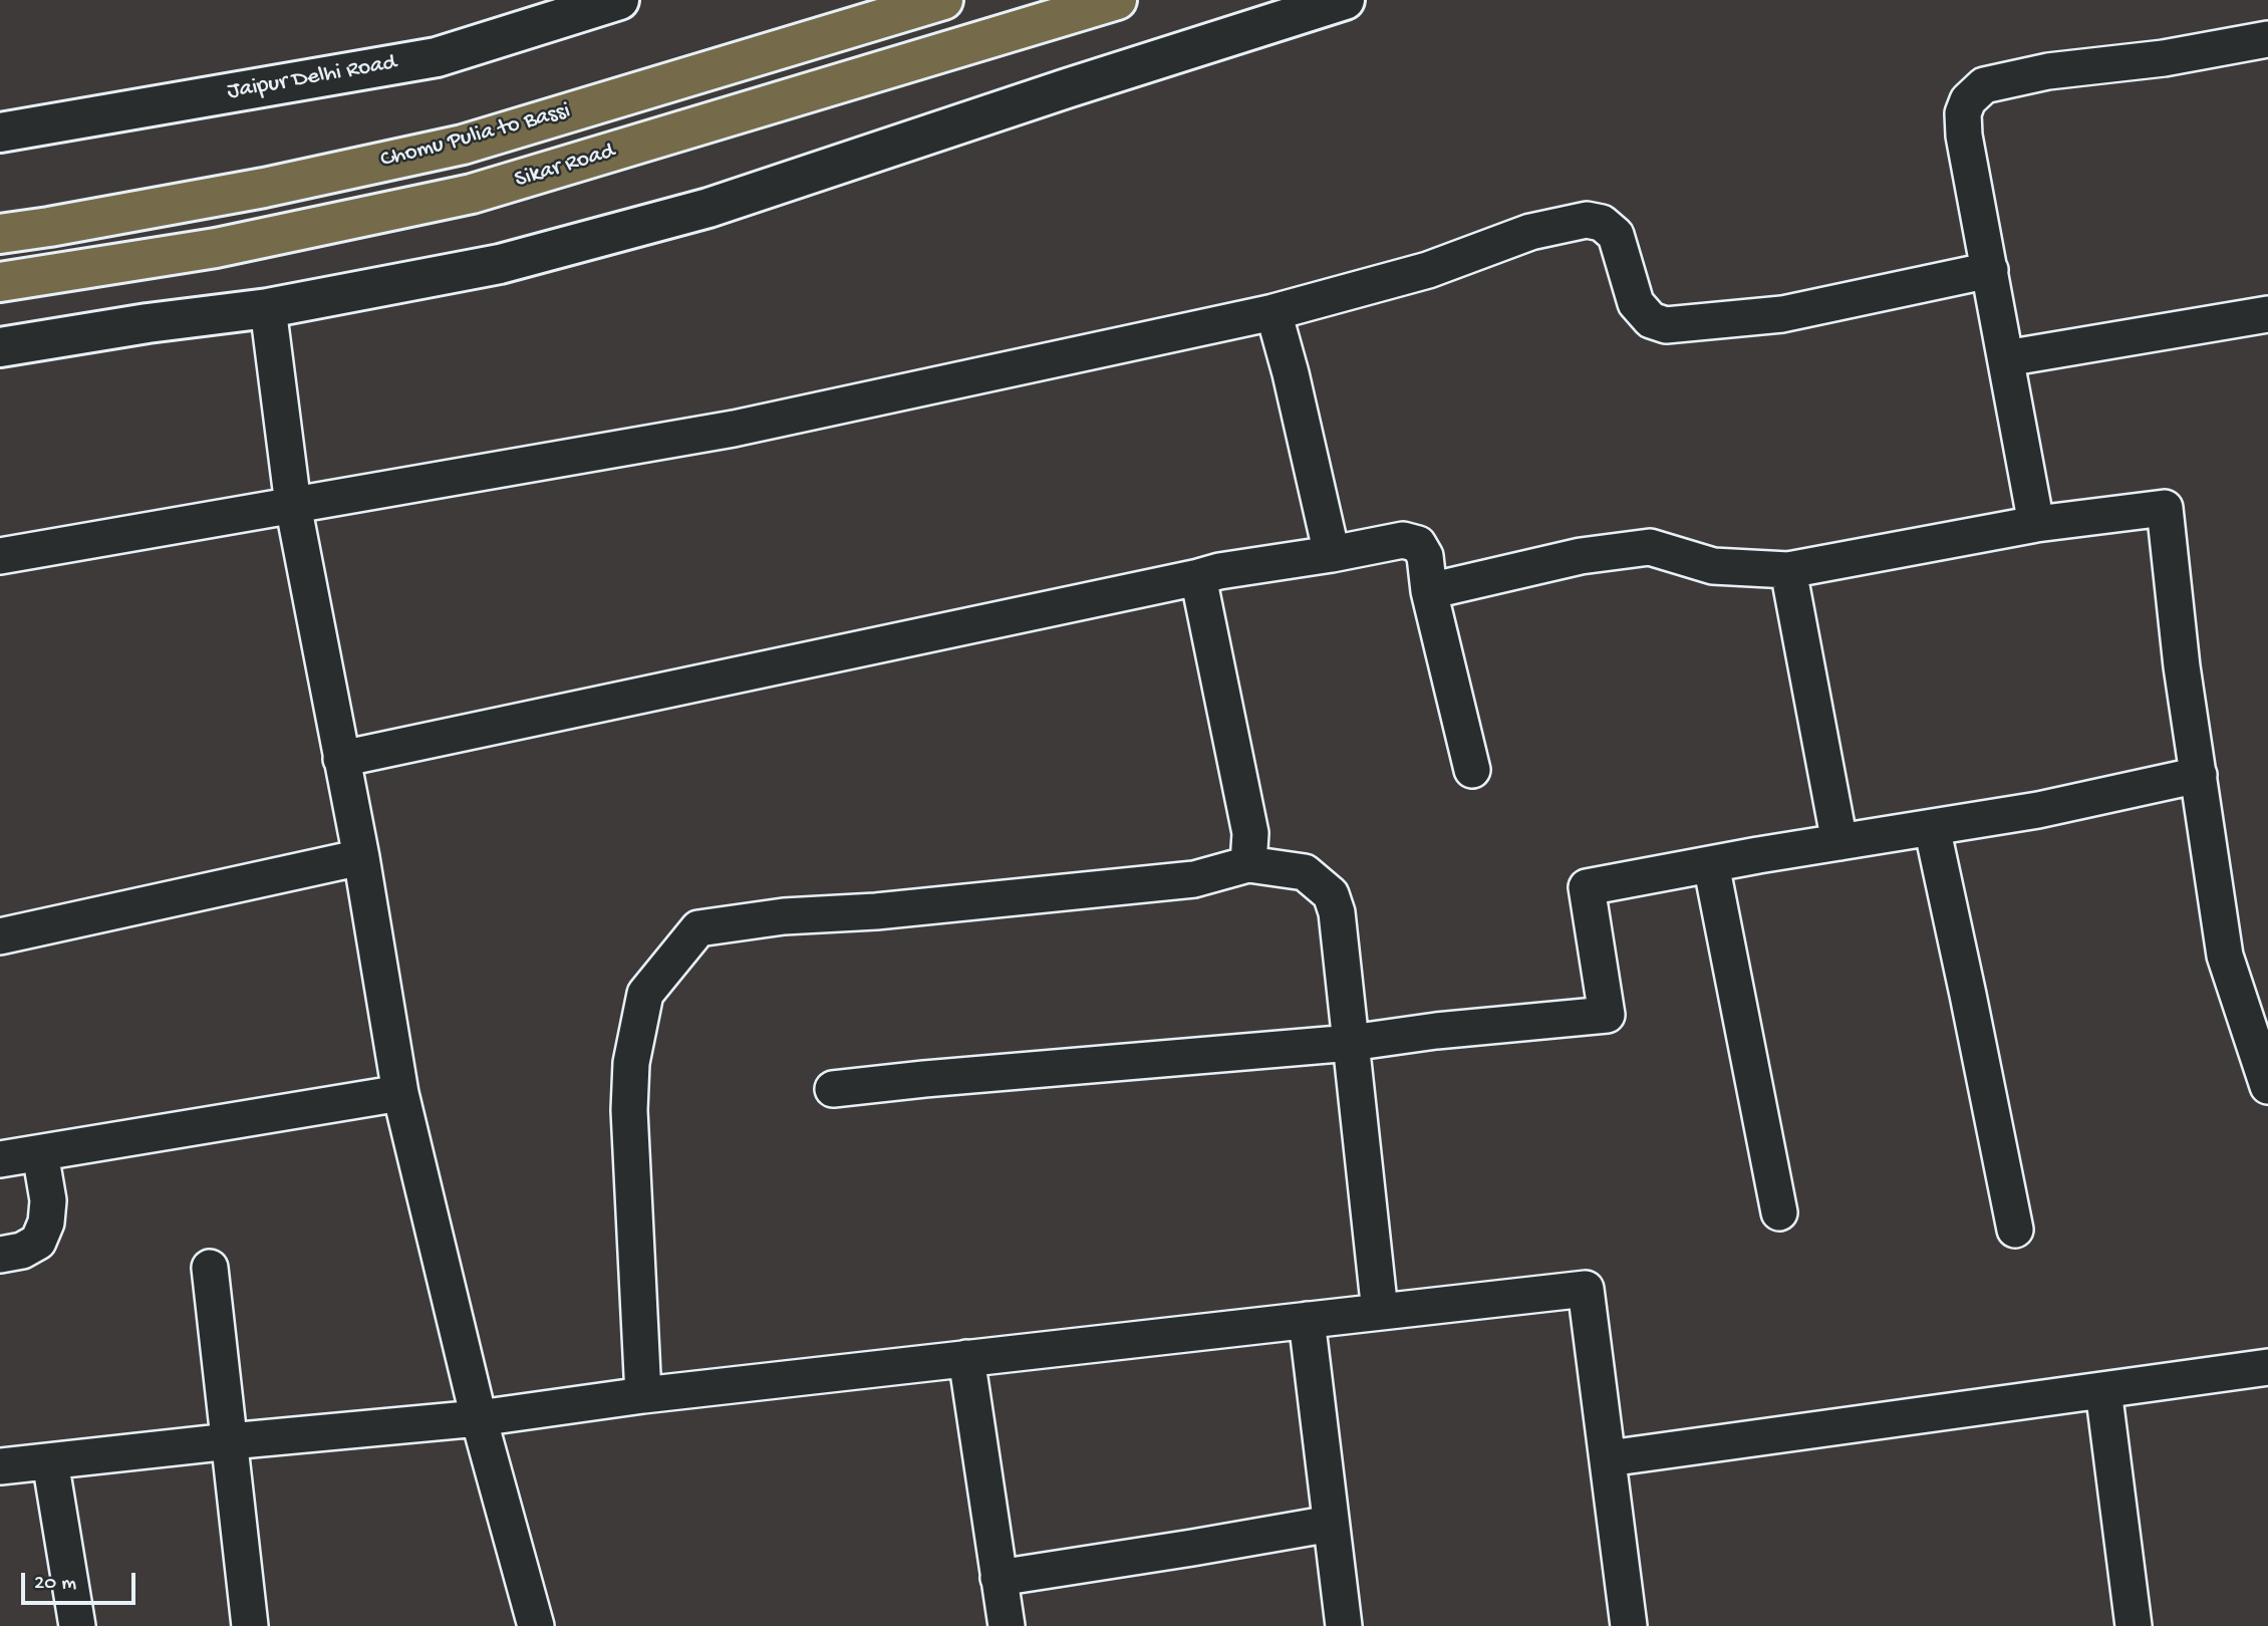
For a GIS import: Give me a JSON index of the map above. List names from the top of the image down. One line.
{"streets":{"highway":["Chomu Pulia to Bassi","Sikar Road"],"main road":["Jaipur Delhi Road"]},"scale_bar":"20 m"}
